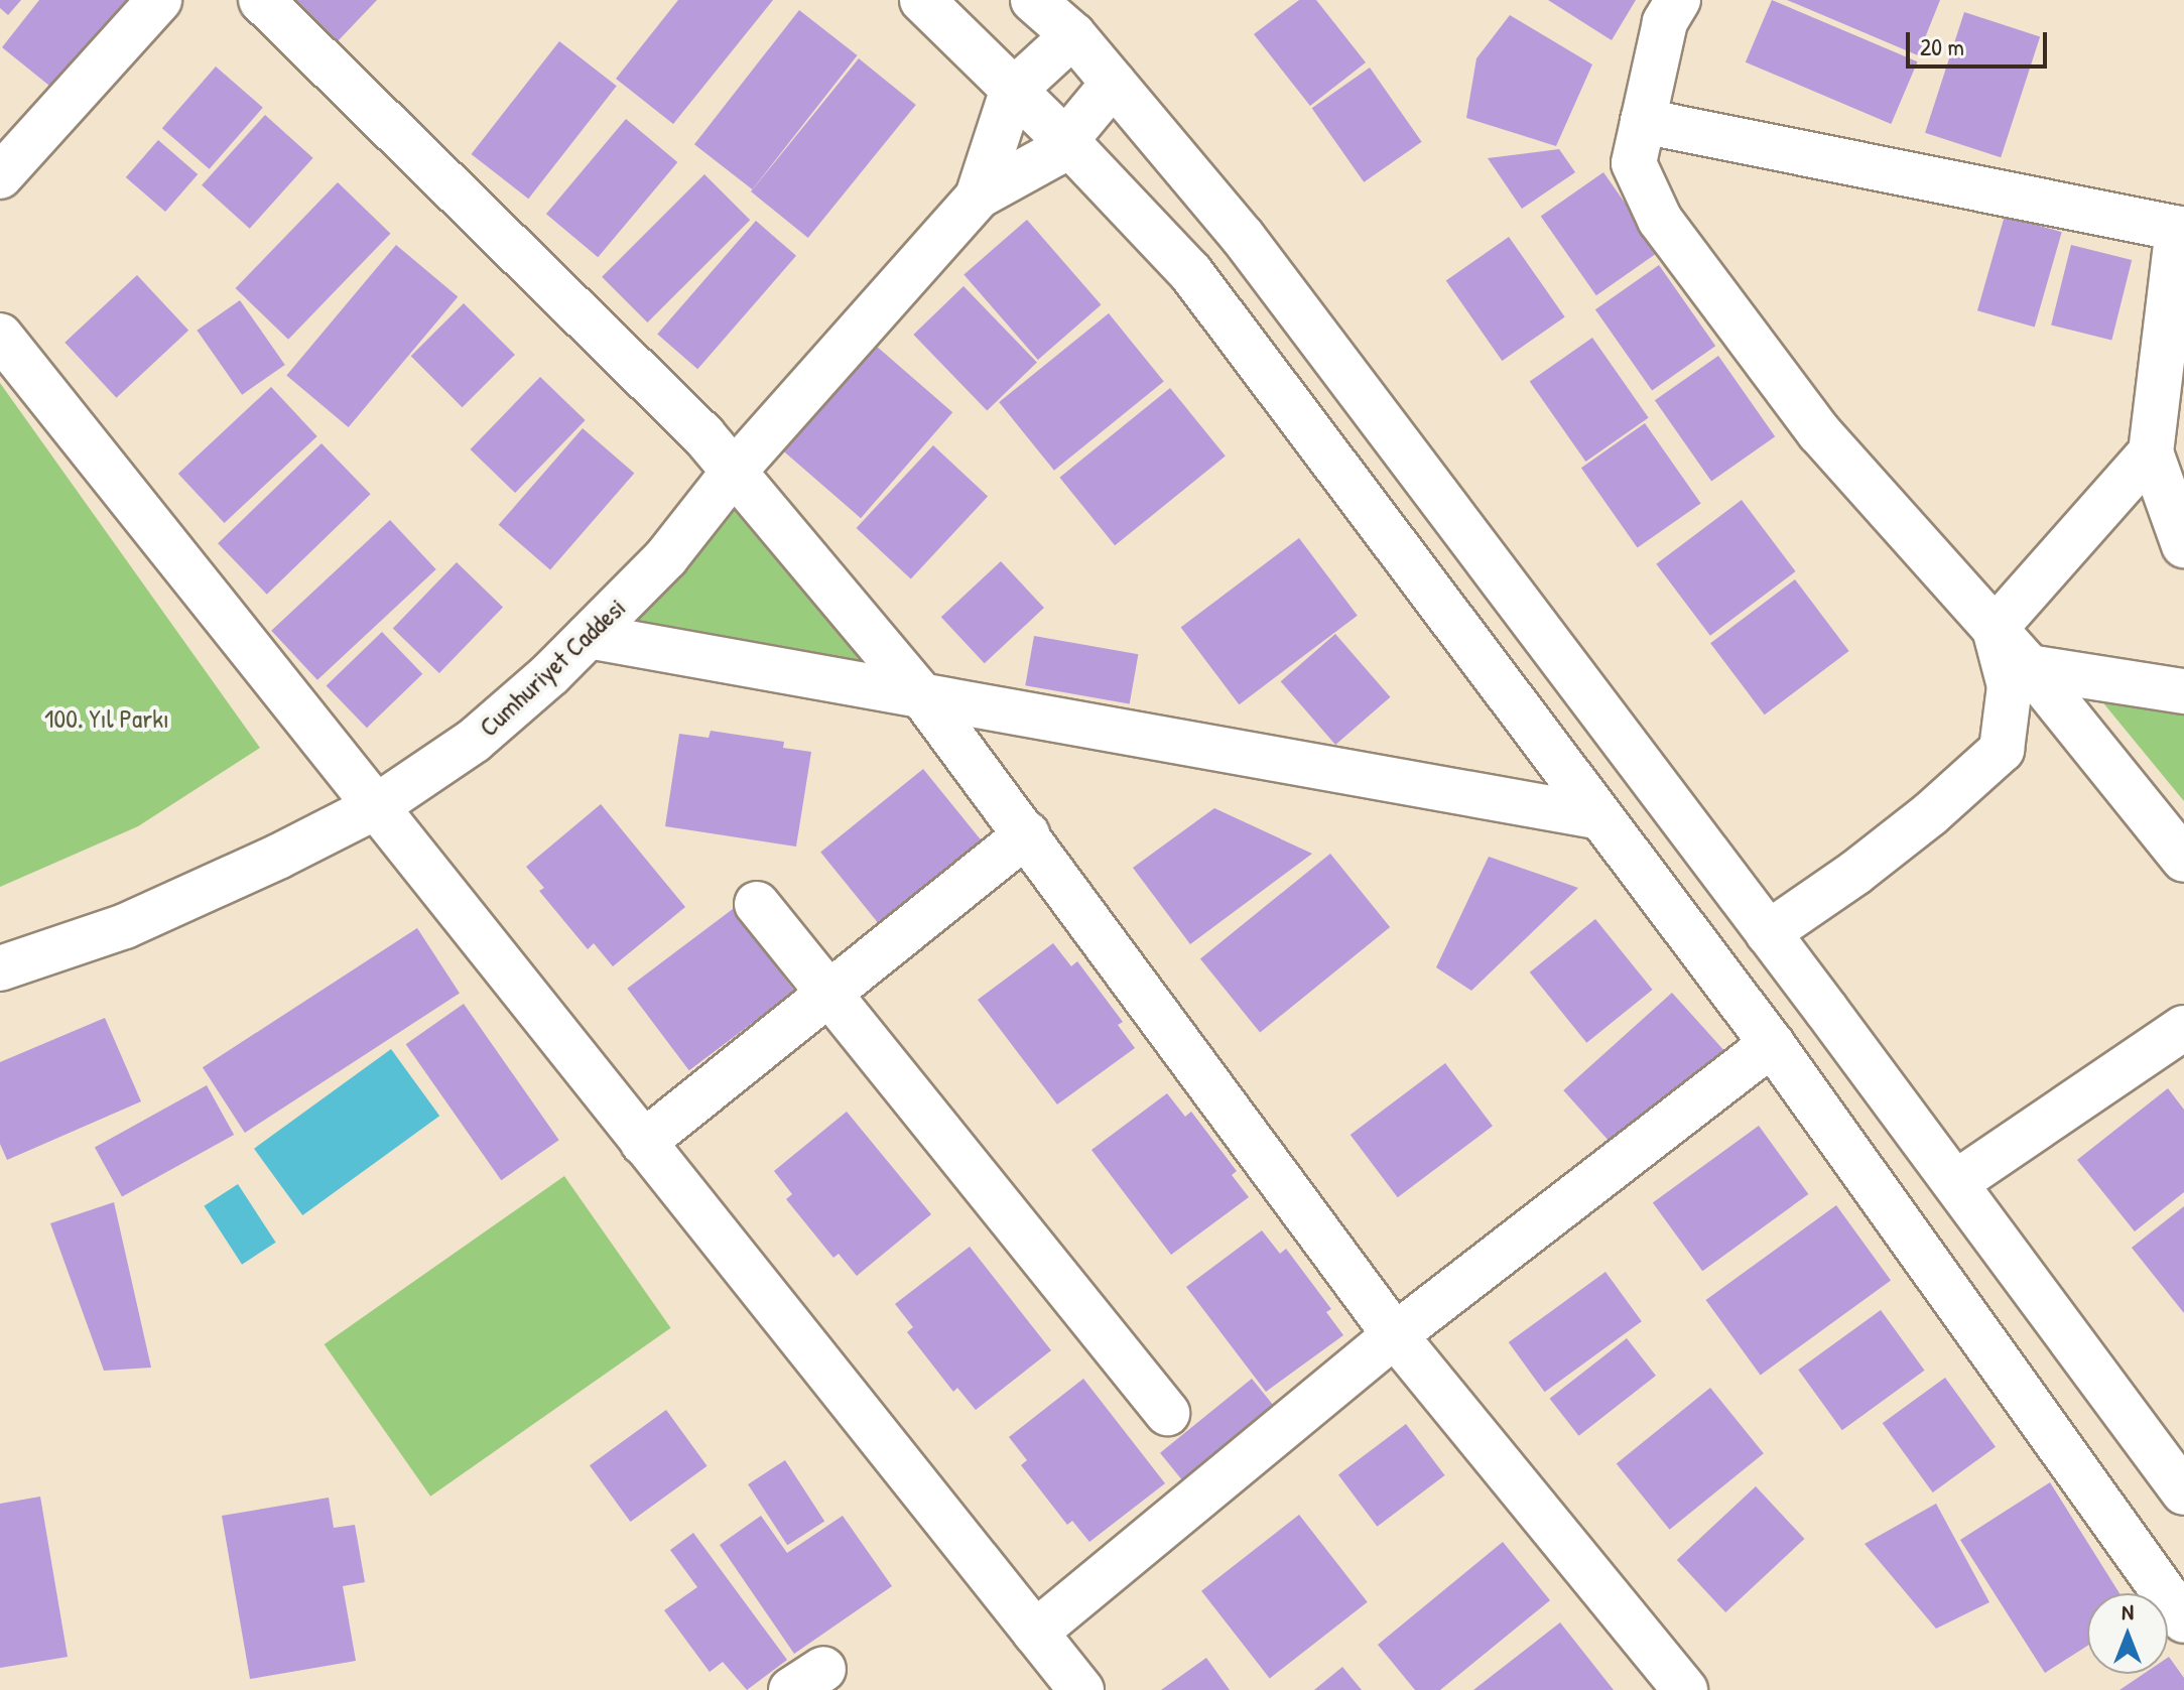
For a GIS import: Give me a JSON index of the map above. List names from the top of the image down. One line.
{"streets":{"street":["Cumhuriyet Caddesi"]},"parks":["100. Yıl Parkı"],"scale_bar":"20 m","north":"top"}
